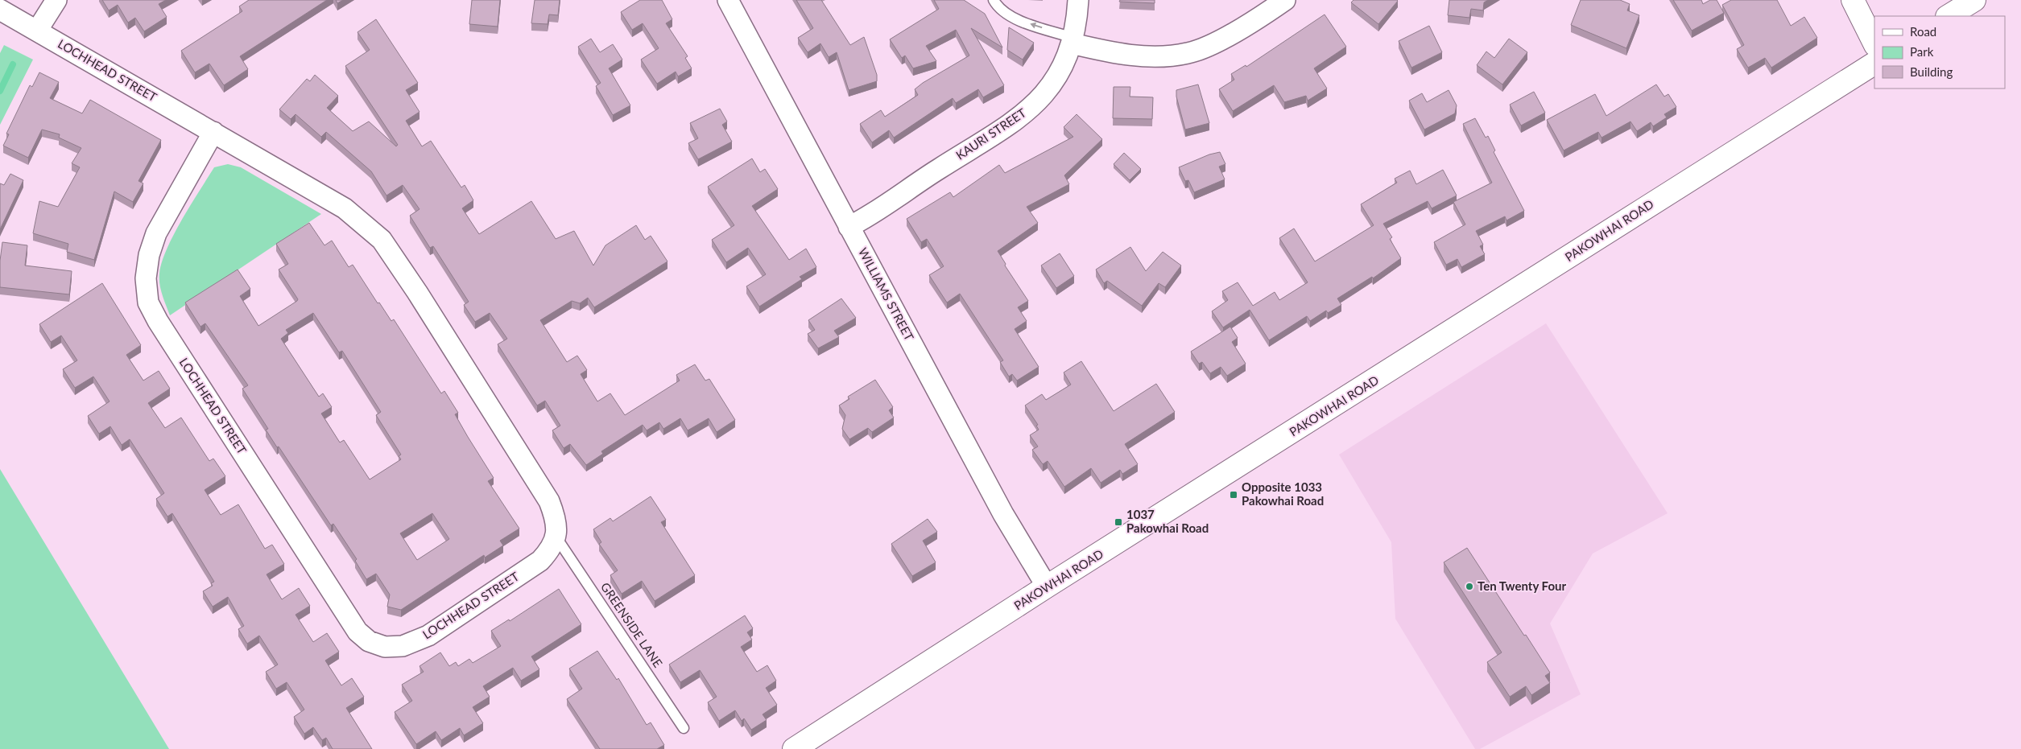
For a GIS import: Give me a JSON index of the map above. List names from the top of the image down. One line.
{"streets":{"main road":["PAKOWHAI ROAD"],"street":["LOCHHEAD STREET","KAURI STREET","WILLIAMS STREET"],"lane":["GREENSIDE LANE"]},"crossings":[["LOCHHEAD STREET","GREENSIDE LANE"],["KAURI STREET","WILLIAMS STREET"],["PAKOWHAI ROAD","WILLIAMS STREET"]],"places":{"transit":["Opposite 1033 Pakowhai Road","1037 Pakowhai Road"],"other":["Ten Twenty Four"]},"legend":["Road","Park","Building"]}
